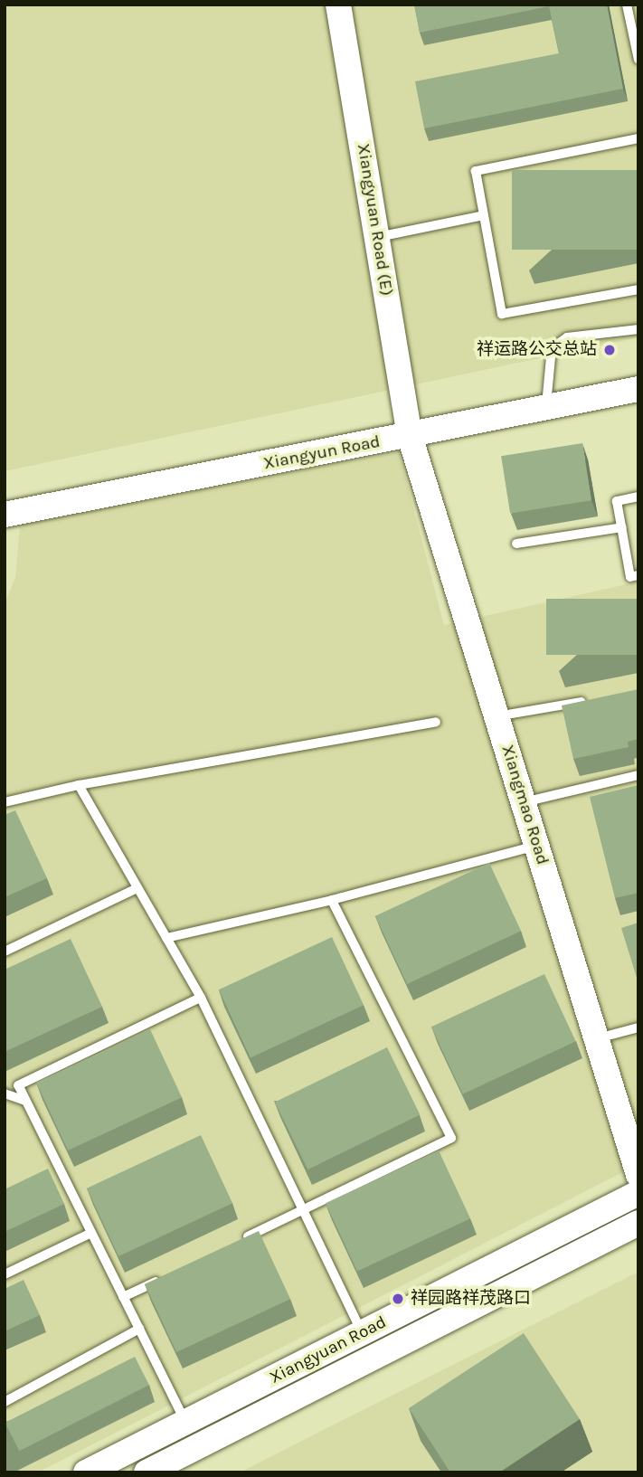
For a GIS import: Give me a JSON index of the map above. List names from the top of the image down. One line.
{"streets":{"street":["Xiangyuan Road (E)","Xiangyun Road","Xiangmao Road","Xiangyuan Road"]},"crossings":[["Xiangyuan Road (E)","Xiangyun Road"],["Xiangyuan Road (E)","Xiangmao Road"],["Xiangyun Road","Xiangmao Road"]],"places":["祥运路公交总站","祥园路祥茂路口"]}
